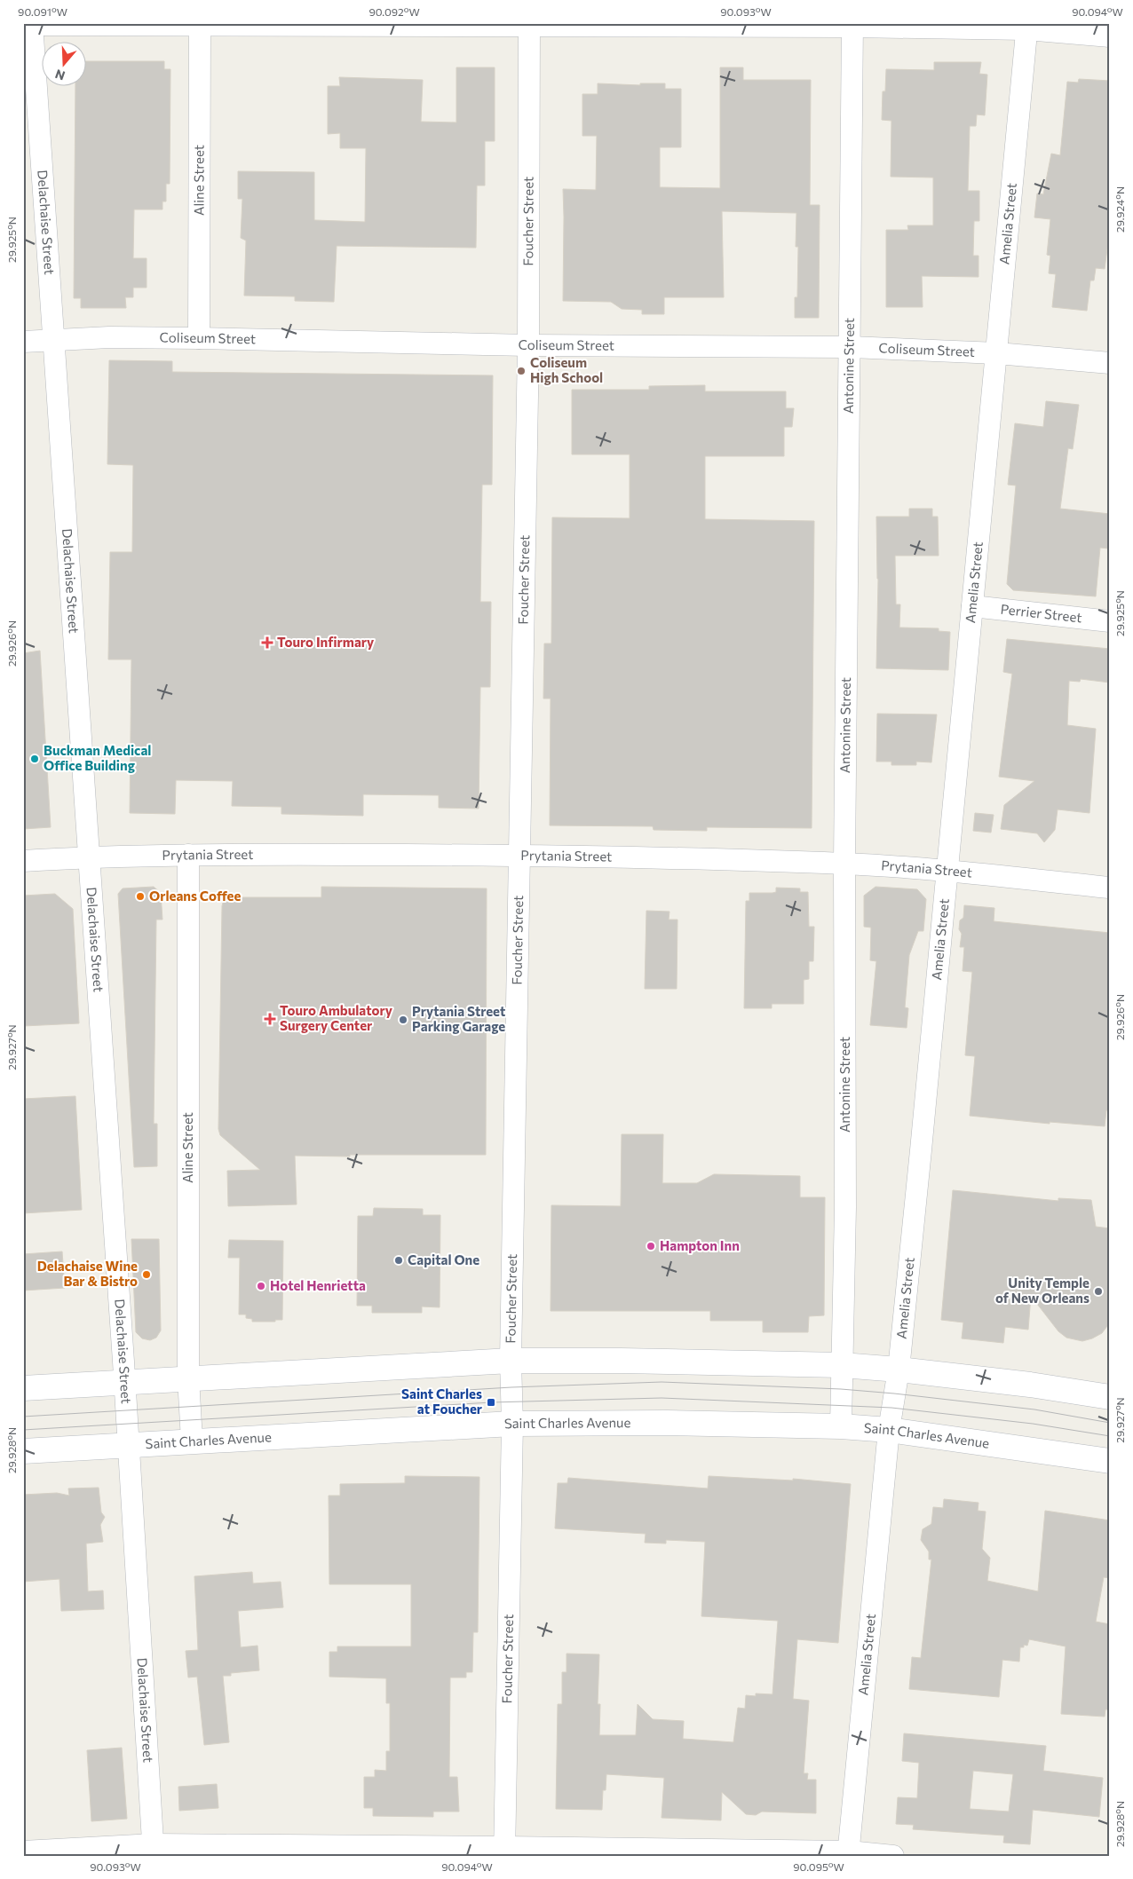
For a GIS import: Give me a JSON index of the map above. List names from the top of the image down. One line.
{"streets":{"main road":["Saint Charles Avenue"],"street":["Aline Street","Foucher Street","Delachaise Street","Amelia Street","Coliseum Street","Antonine Street","Perrier Street","Prytania Street"]},"crossings":[["Aline Street","Coliseum Street"],["Aline Street","Prytania Street"],["Aline Street","Saint Charles Avenue"],["Foucher Street","Coliseum Street"],["Foucher Street","Prytania Street"],["Foucher Street","Saint Charles Avenue"],["Delachaise Street","Coliseum Street"],["Delachaise Street","Prytania Street"],["Delachaise Street","Saint Charles Avenue"],["Amelia Street","Coliseum Street"],["Amelia Street","Perrier Street"],["Amelia Street","Prytania Street"],["Amelia Street","Saint Charles Avenue"],["Coliseum Street","Antonine Street"],["Antonine Street","Prytania Street"],["Antonine Street","Saint Charles Avenue"]],"places":{"other":["Coliseum High School","Buckman Medical Office Building","Orleans Coffee","Prytania Street Parking Garage","Hampton Inn","Capital One","Delachaise Wine Bar & Bistro","Hotel Henrietta","Unity Temple of New Orleans"],"health":["Touro Infirmary","Touro Ambulatory Surgery Center"],"transit":["Saint Charles at Foucher"]},"north":"bottom","coordinates":["90.091°W","90.092°W","90.093°W","90.094°W","29.924°N","29.925°N","29.926°N","29.927°N","29.928°N","90.095°W"]}
